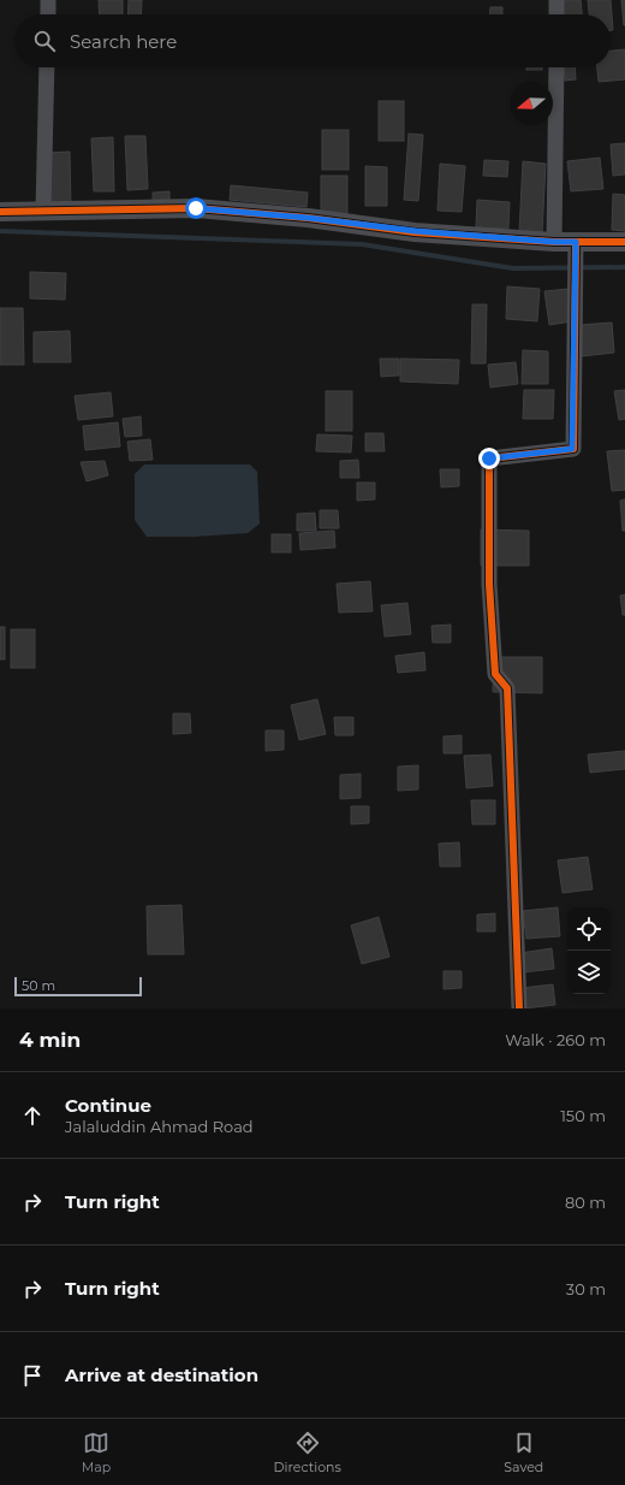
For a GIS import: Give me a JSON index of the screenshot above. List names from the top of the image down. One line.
{"scale_bar":"50 m","north":"left","page":{"search":"Search here","scale":"50 m","heading":["4 min","Walk · 260 m"],"list":[["Continue","Jalaluddin Ahmad Road","150 m"],["Turn right","80 m"],["Turn right","30 m"],"Arrive at destination"],"nav":["Map","Directions","Saved"]}}
